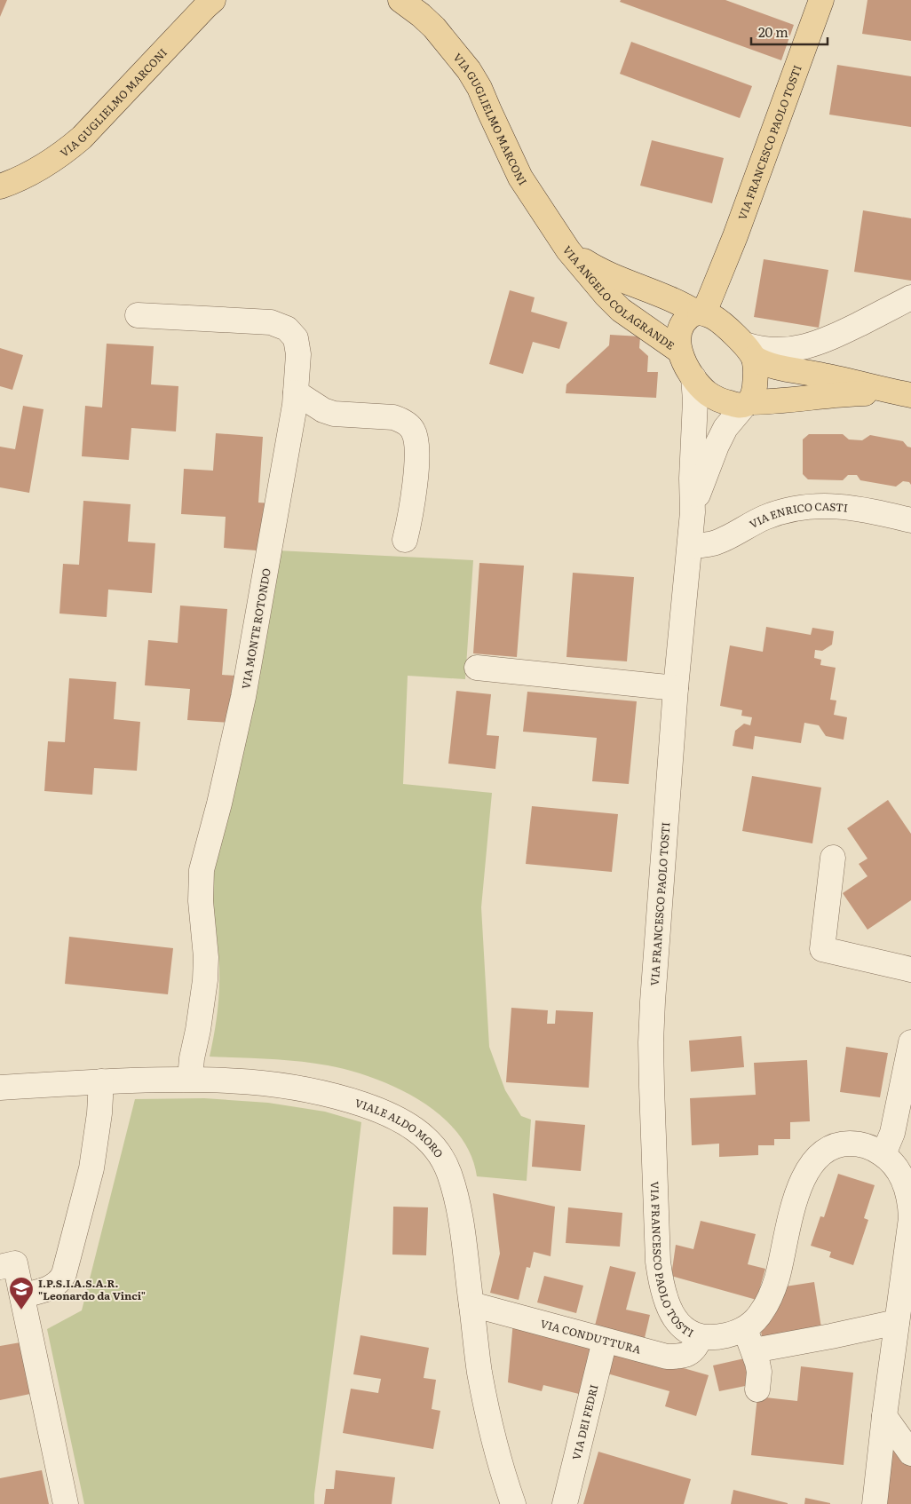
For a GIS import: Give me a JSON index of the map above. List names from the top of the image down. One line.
{"streets":{"main road":["VIA GUGLIELMO MARCONI","VIA FRANCESCO PAOLO TOSTI","VIA ANGELO COLAGRANDE"],"street":["VIA ENRICO CASTI","VIA MONTE ROTONDO","VIALE ALDO MORO","VIA CONDUTTURA","VIA DEI FEDRI"]},"crossings":[["VIA GUGLIELMO MARCONI","VIA ANGELO COLAGRANDE"],["VIA FRANCESCO PAOLO TOSTI","VIA ANGELO COLAGRANDE"],["VIA FRANCESCO PAOLO TOSTI","VIA ENRICO CASTI"],["VIA FRANCESCO PAOLO TOSTI","VIA CONDUTTURA"],["VIA MONTE ROTONDO","VIALE ALDO MORO"],["VIALE ALDO MORO","VIA CONDUTTURA"],["VIA CONDUTTURA","VIA DEI FEDRI"]],"places":{"school or university":["I.P.S.I.A.S.A.R. \"Leonardo da Vinci\""]},"scale_bar":"20 m"}
